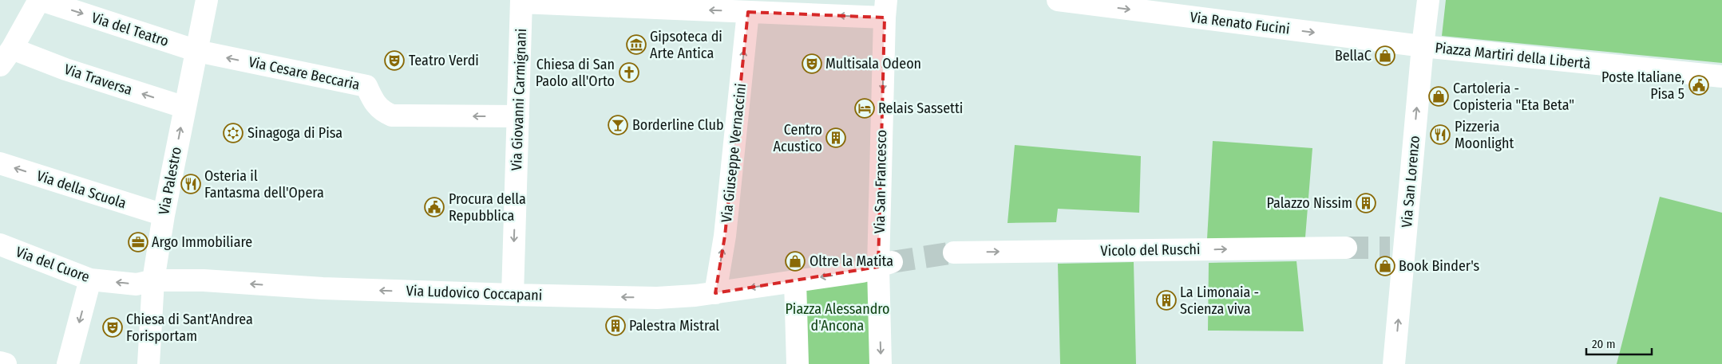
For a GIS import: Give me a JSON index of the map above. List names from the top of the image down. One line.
{"streets":{"street":["Via Renato Fucini","Via del Teatro","Piazza Martiri della Libertà","Via Cesare Beccaria","Via Traversa","Via Giovanni Carmignani","Via Giuseppe Vernaccini","Via Palestro","Via San Francesco","Via San Lorenzo","Via della Scuola","Vicolo del Ruschi","Via del Cuore","Via Ludovico Coccapani"]},"crossings":[["Via Renato Fucini","Piazza Martiri della Libertà"],["Via Renato Fucini","Via San Lorenzo"],["Via del Teatro","Via Cesare Beccaria"],["Via del Teatro","Via Palestro"],["Piazza Martiri della Libertà","Via San Lorenzo"],["Via Cesare Beccaria","Via Giovanni Carmignani"],["Via Cesare Beccaria","Via Palestro"],["Via Traversa","Via Palestro"],["Via Giovanni Carmignani","Via Ludovico Coccapani"],["Via Giuseppe Vernaccini","Via Ludovico Coccapani"],["Via Palestro","Via della Scuola"],["Via Palestro","Via del Cuore"],["Via Palestro","Via Ludovico Coccapani"],["Via del Cuore","Via Ludovico Coccapani"]],"one_way":["Via Renato Fucini","Via del Teatro","Via Cesare Beccaria","Via Traversa","Via Giovanni Carmignani","Via Giuseppe Vernaccini","Via San Francesco","Via San Lorenzo","Via della Scuola","Vicolo del Ruschi","Via del Cuore","Via Ludovico Coccapani"],"parks":["Piazza Alessandro d'Ancona"],"places":{"museum":["Gipsoteca di Arte Antica"],"shop":["BellaC","Cartoleria - Copisteria \"Eta Beta\"","Oltre la Matita","Book Binder's"],"theatre":["Teatro Verdi","Multisala Odeon","Chiesa di Sant'Andrea Forisportam"],"church":["Chiesa di San Paolo all'Orto"],"public building":["Poste Italiane, Pisa 5","Procura della Repubblica"],"hotel":["Relais Sassetti"],"bar":["Borderline Club"],"synagogue":["Sinagoga di Pisa"],"restaurant":["Pizzeria Moonlight","Osteria il Fantasma dell'Opera"],"building":["Centro Acustico","Palazzo Nissim","La Limonaia - Scienza viva","Palestra Mistral"],"office":["Argo Immobiliare"]},"scale_bar":"20 m"}
